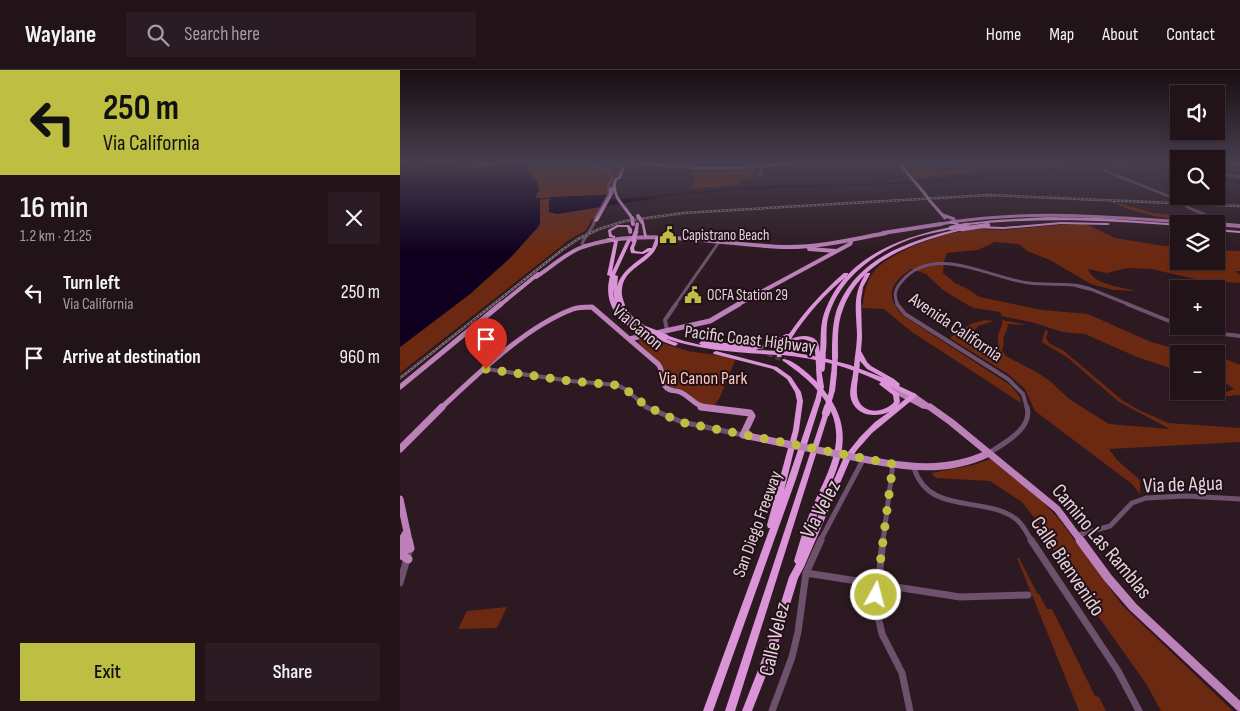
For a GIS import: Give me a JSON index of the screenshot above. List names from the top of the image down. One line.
{"streets":{"highway":["Pacific Coast Highway","San Diego Freeway"],"main road":["Via Canon","Camino Las Ramblas"],"street":["Avenida California","Via de Agua","Via Velez","Calle Bienvenido","Calle Velez"]},"crossings":[["Avenida California","Camino Las Ramblas"],["Pacific Coast Highway","Camino Las Ramblas"],["Via de Agua","Camino Las Ramblas"],["Via Velez","Calle Velez"]],"parks":["Via Canon Park"],"places":{"public building":["Capistrano Beach","OCFA Station 29"]},"page":{"header":"Waylane","search":"Search here","nav":["Home","Map","About","Contact"],"turn":["250 m","Via California"],"map_buttons":["+","−"],"heading":["16 min","1.2 km · 21:25"],"list":[{"name":"Turn left","note":"Via California","value":"250 m"},{"name":"Arrive at destination","value":"960 m"}],"buttons":["Exit","Share"]}}
